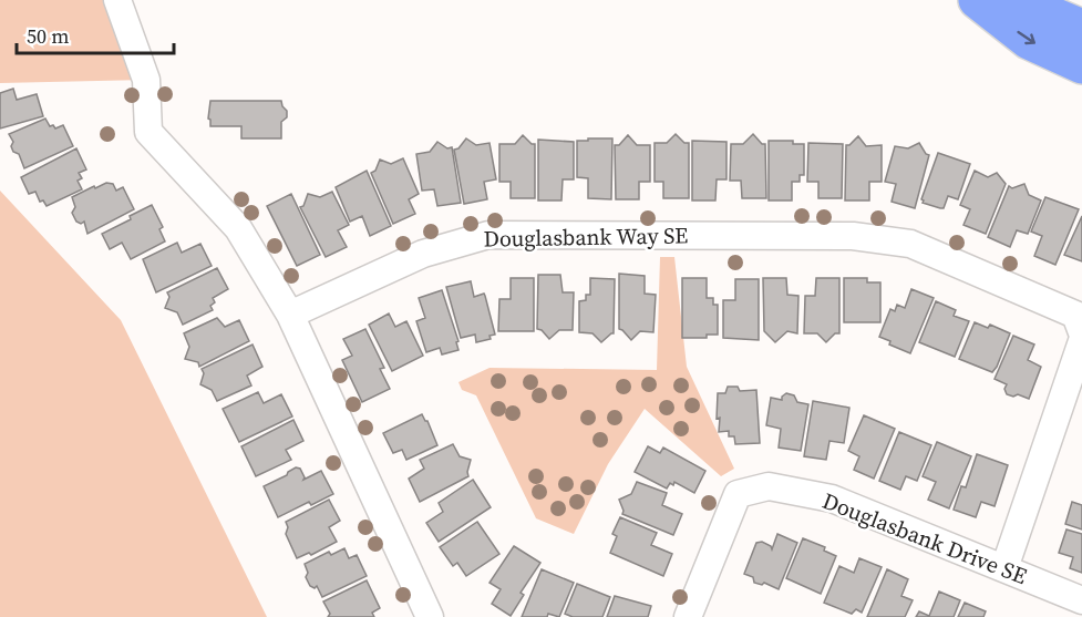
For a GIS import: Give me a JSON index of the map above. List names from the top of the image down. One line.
{"streets":{"street":["Douglasbank Way SE","Douglasbank Drive SE"]},"scale_bar":"50 m"}
